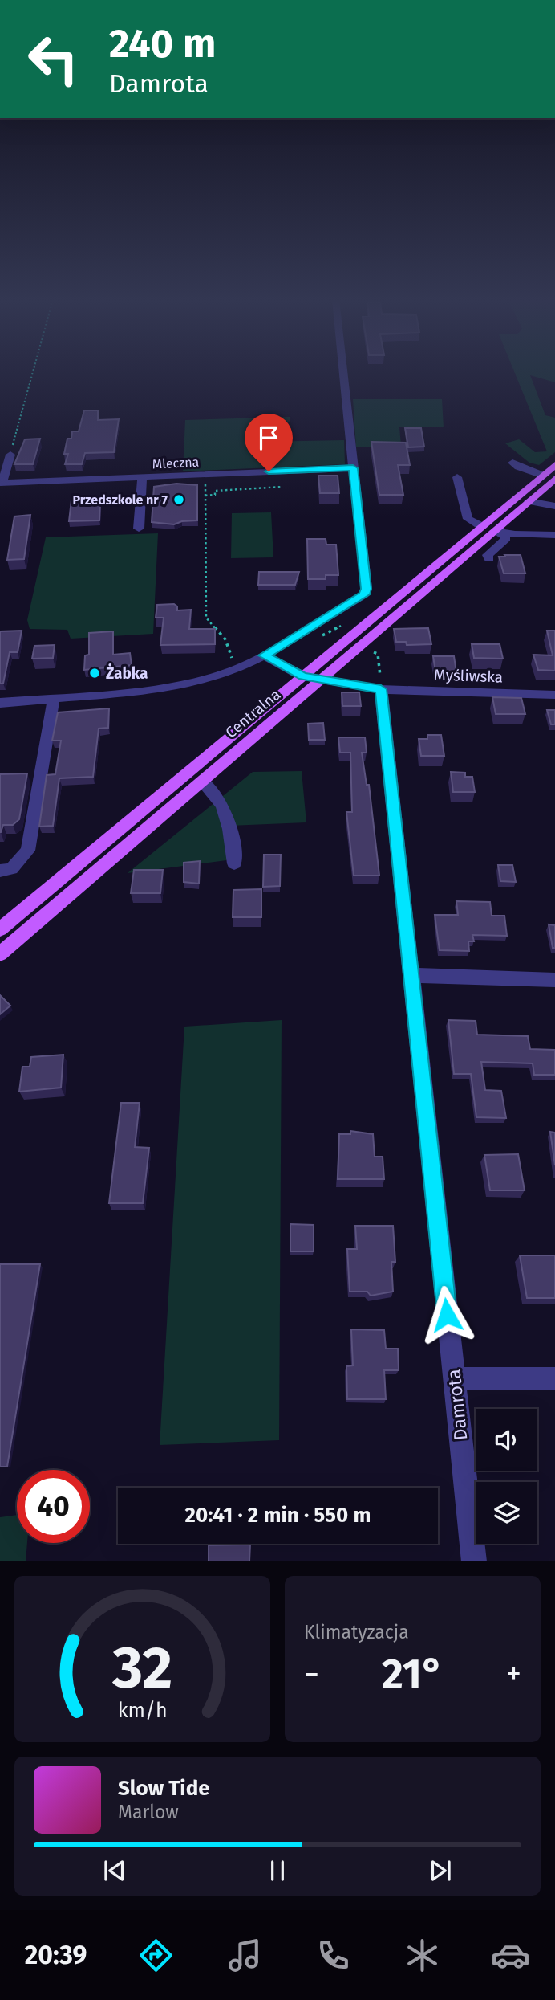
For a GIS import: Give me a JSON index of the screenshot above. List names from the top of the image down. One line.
{"streets":{"main road":["Centralna"],"street":["Mleczna","Myśliwska","Damrota"]},"crossings":[["Myśliwska","Damrota"]],"places":["Przedszkole nr 7","Żabka"],"page":{"turn":["240 m","Damrota"],"limit":"40","trip":"20:41 · 2 min · 550 m","tile":"Klimatyzacja","heat":["−","21°","+"],"song":["Slow Tide","Marlow"],"tabs":"20:39","gauge":["32","km/h"]}}
